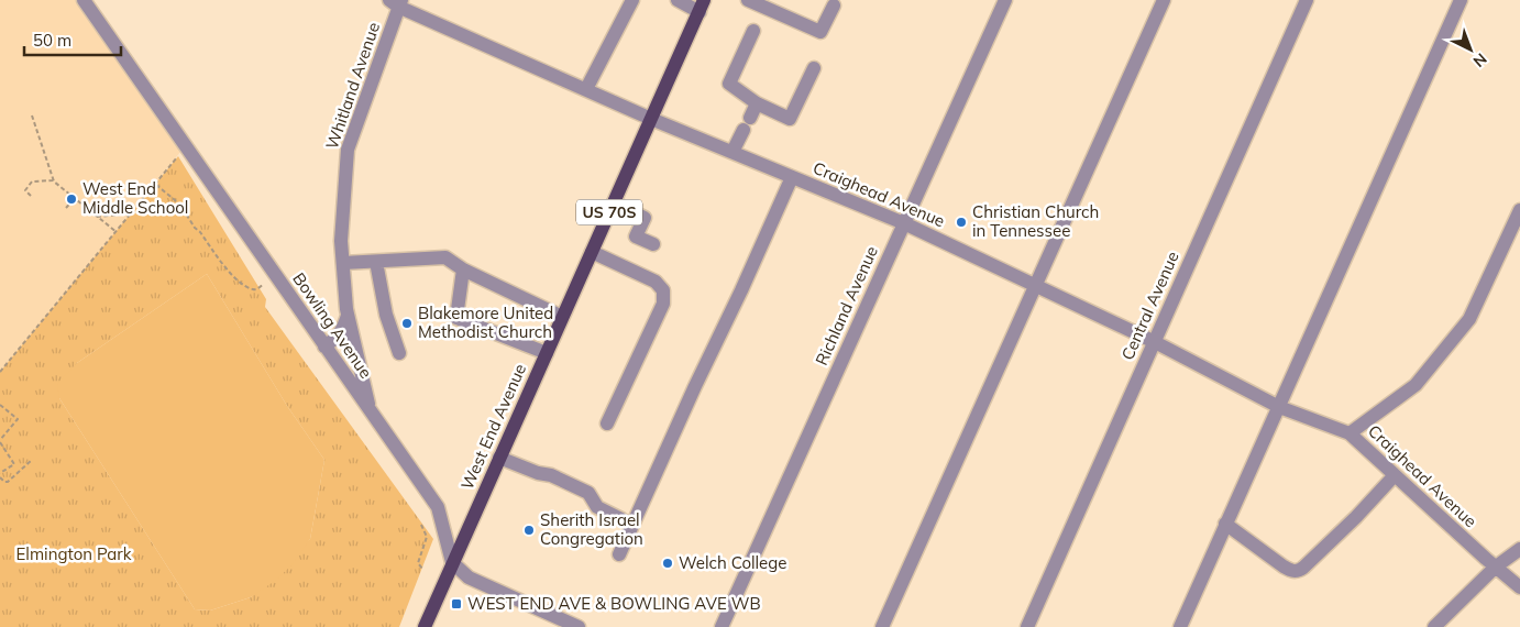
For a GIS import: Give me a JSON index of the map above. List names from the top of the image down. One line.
{"streets":{"main road":["US 70S","West End Avenue"],"street":["Whitland Avenue","Craighead Avenue","Richland Avenue","Central Avenue","Bowling Avenue"]},"crossings":[["Whitland Avenue","Craighead Avenue"],["Whitland Avenue","Bowling Avenue"],["Craighead Avenue","Richland Avenue"],["Craighead Avenue","Central Avenue"],["Craighead Avenue","West End Avenue"],["Bowling Avenue","West End Avenue"]],"parks":["Elmington Park"],"places":{"other":["West End Middle School","Christian Church in Tennessee","Blakemore United Methodist Church","Sherith Israel Congregation","Welch College"],"transit":["WEST END AVE & BOWLING AVE WB"]},"scale_bar":"50 m","north":"bottom right"}
